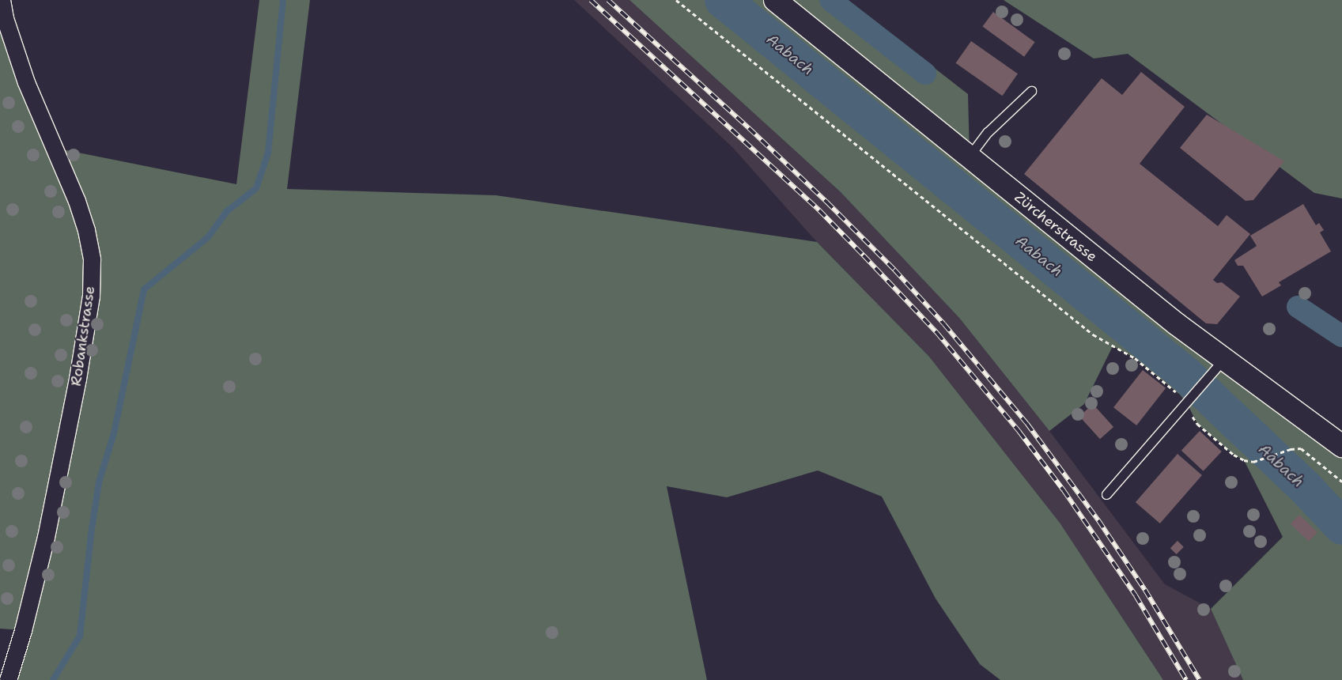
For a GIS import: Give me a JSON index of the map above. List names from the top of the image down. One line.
{"streets":{"main road":["Zürcherstrasse"],"street":["Robankstrasse"]},"water":["Aabach"]}
